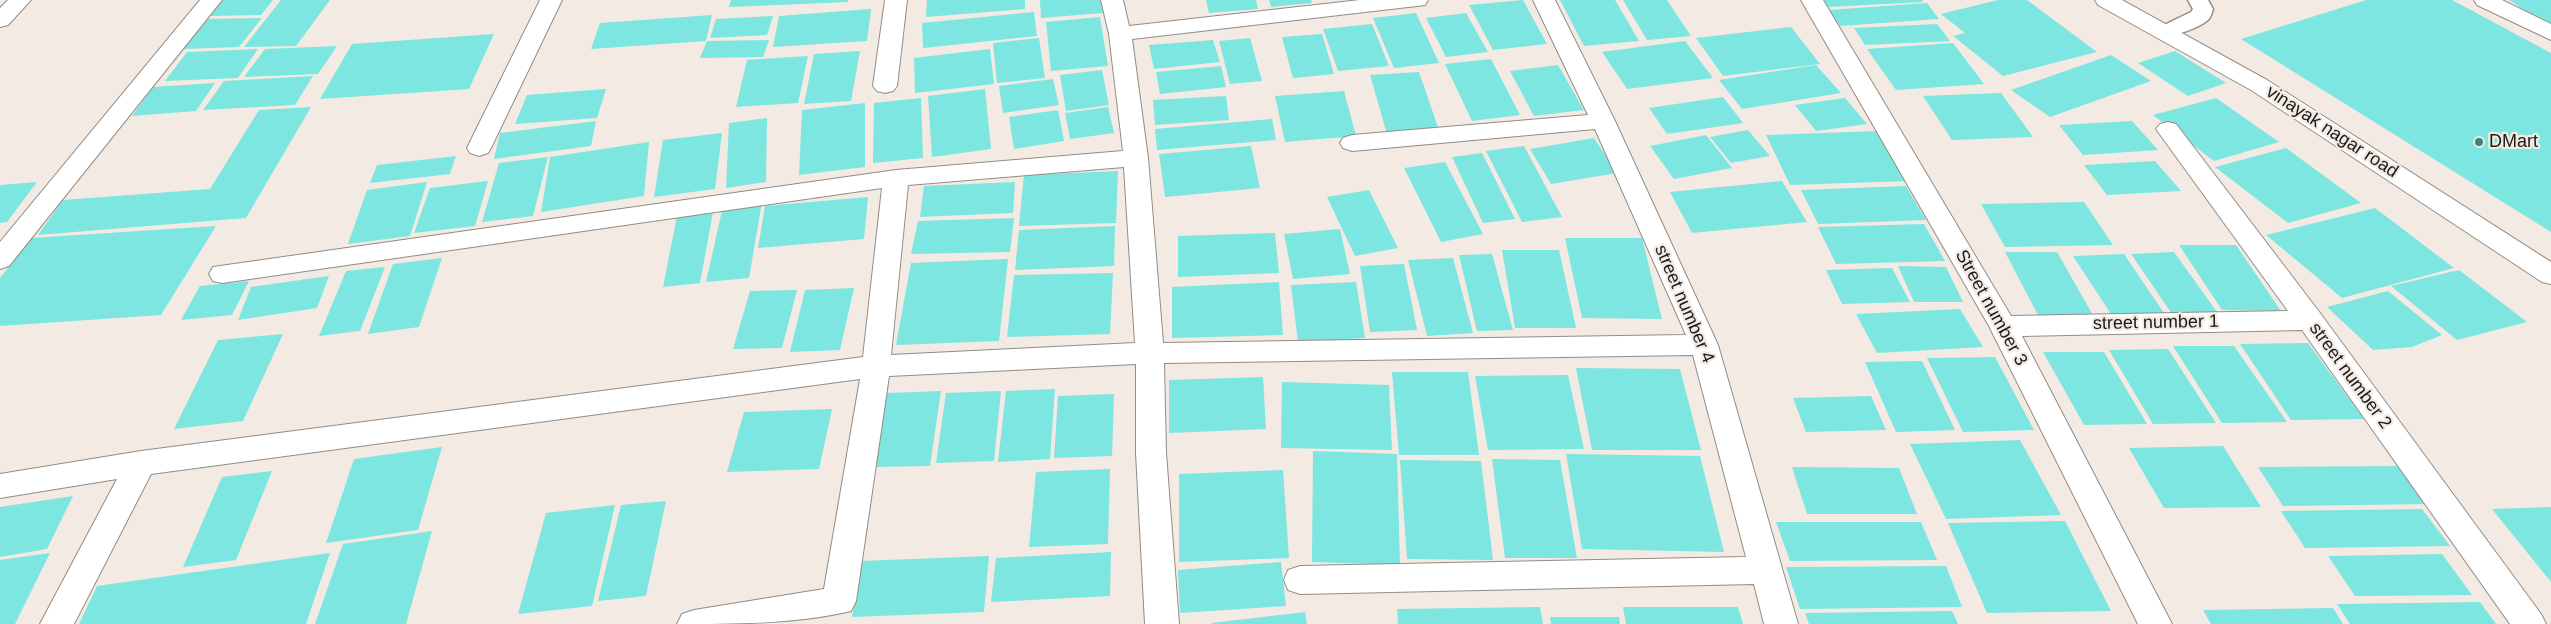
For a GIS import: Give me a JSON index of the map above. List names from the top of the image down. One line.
{"streets":{"street":["vinayak nagar road","street number 4","Street number 3","street number 1","street number 2"]},"crossings":[["Street number 3","street number 1"],["street number 1","street number 2"]],"places":["DMart"]}
